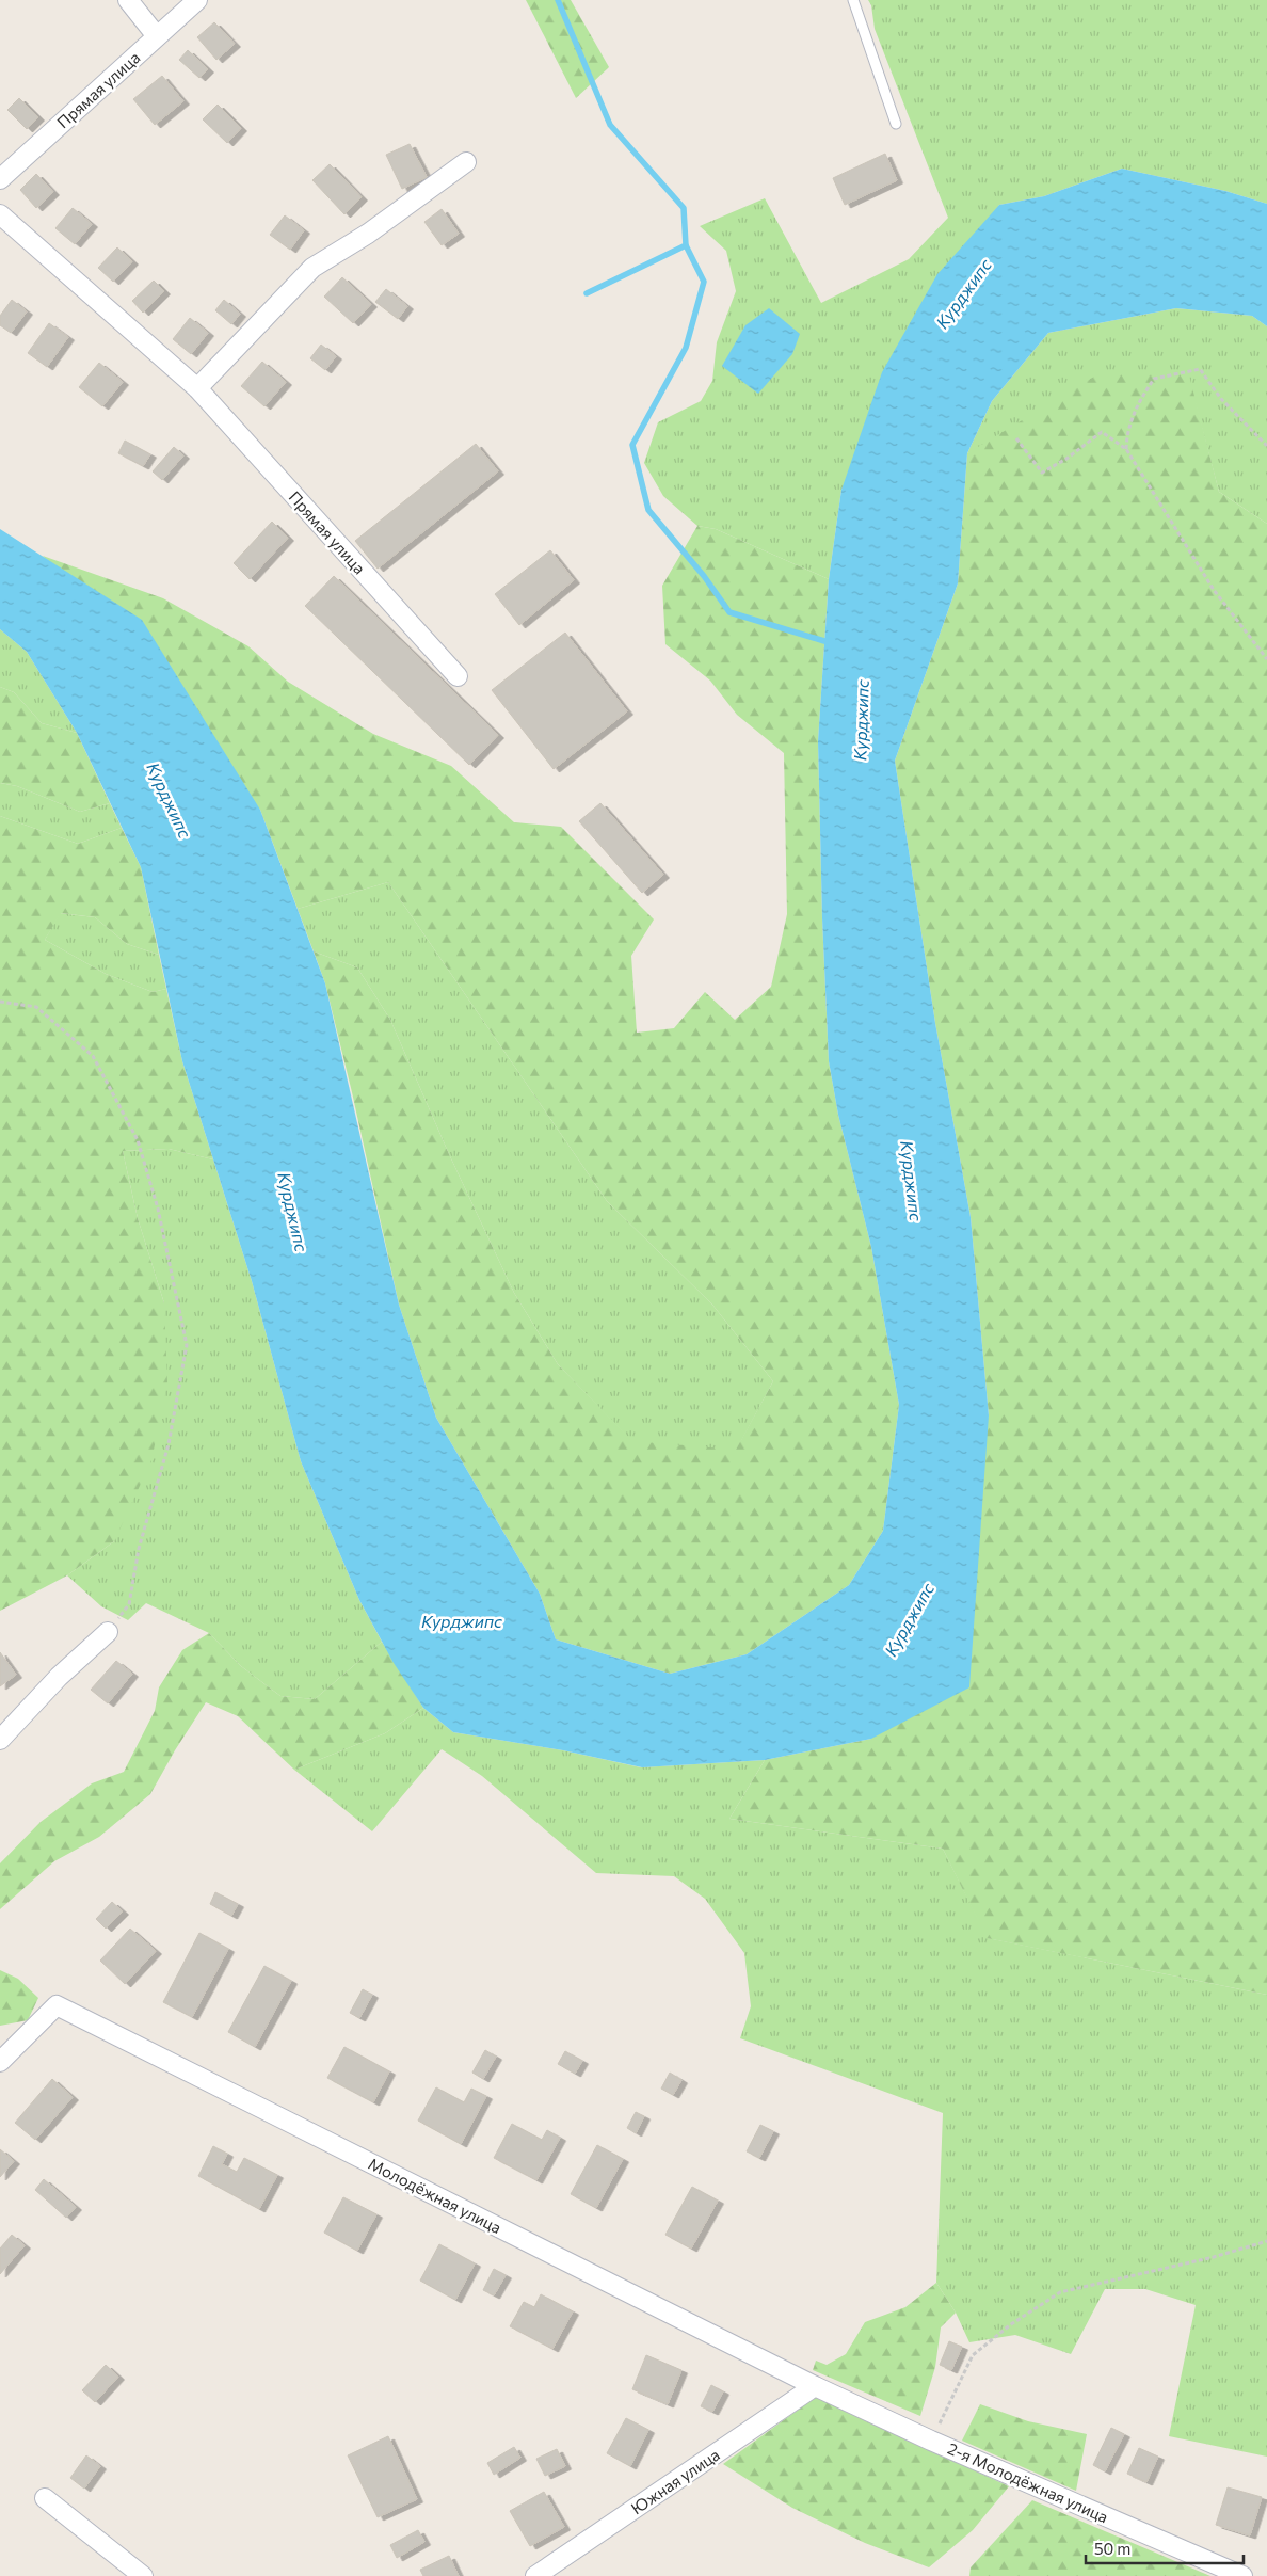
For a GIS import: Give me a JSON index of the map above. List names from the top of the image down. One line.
{"streets":{"street":["Прямая улица","Молодёжная улица","Южная улица","2-я Молодёжная улица"]},"crossings":[["Молодёжная улица","Южная улица"],["Молодёжная улица","2-я Молодёжная улица"],["Южная улица","2-я Молодёжная улица"]],"water":["Курджипс"],"scale_bar":"50 m"}
